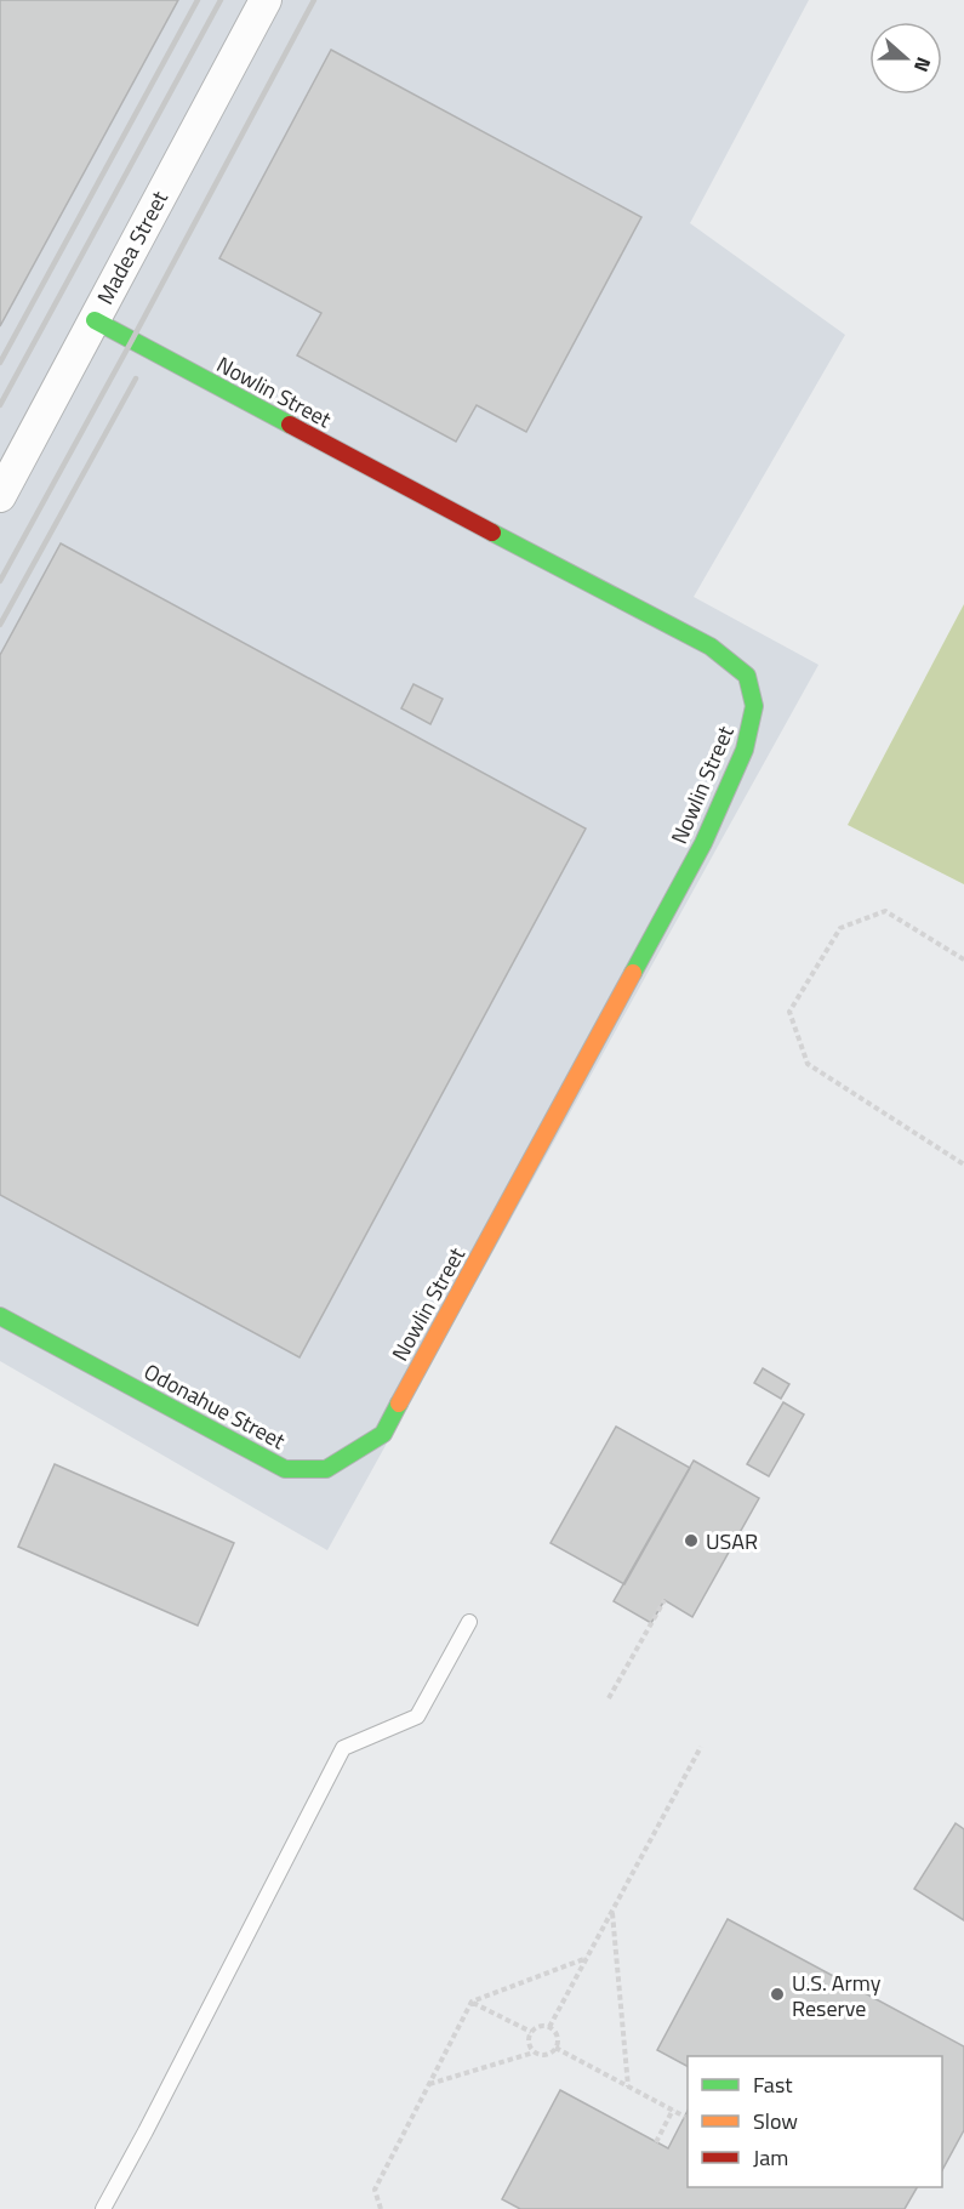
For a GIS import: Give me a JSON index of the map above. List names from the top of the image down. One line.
{"streets":{"street":["Madea Street","Nowlin Street","Odonahue Street"]},"crossings":[["Madea Street","Nowlin Street"],["Nowlin Street","Odonahue Street"]],"places":["USAR","U.S. Army Reserve"],"legend":["Fast","Slow","Jam"],"north":"right"}
